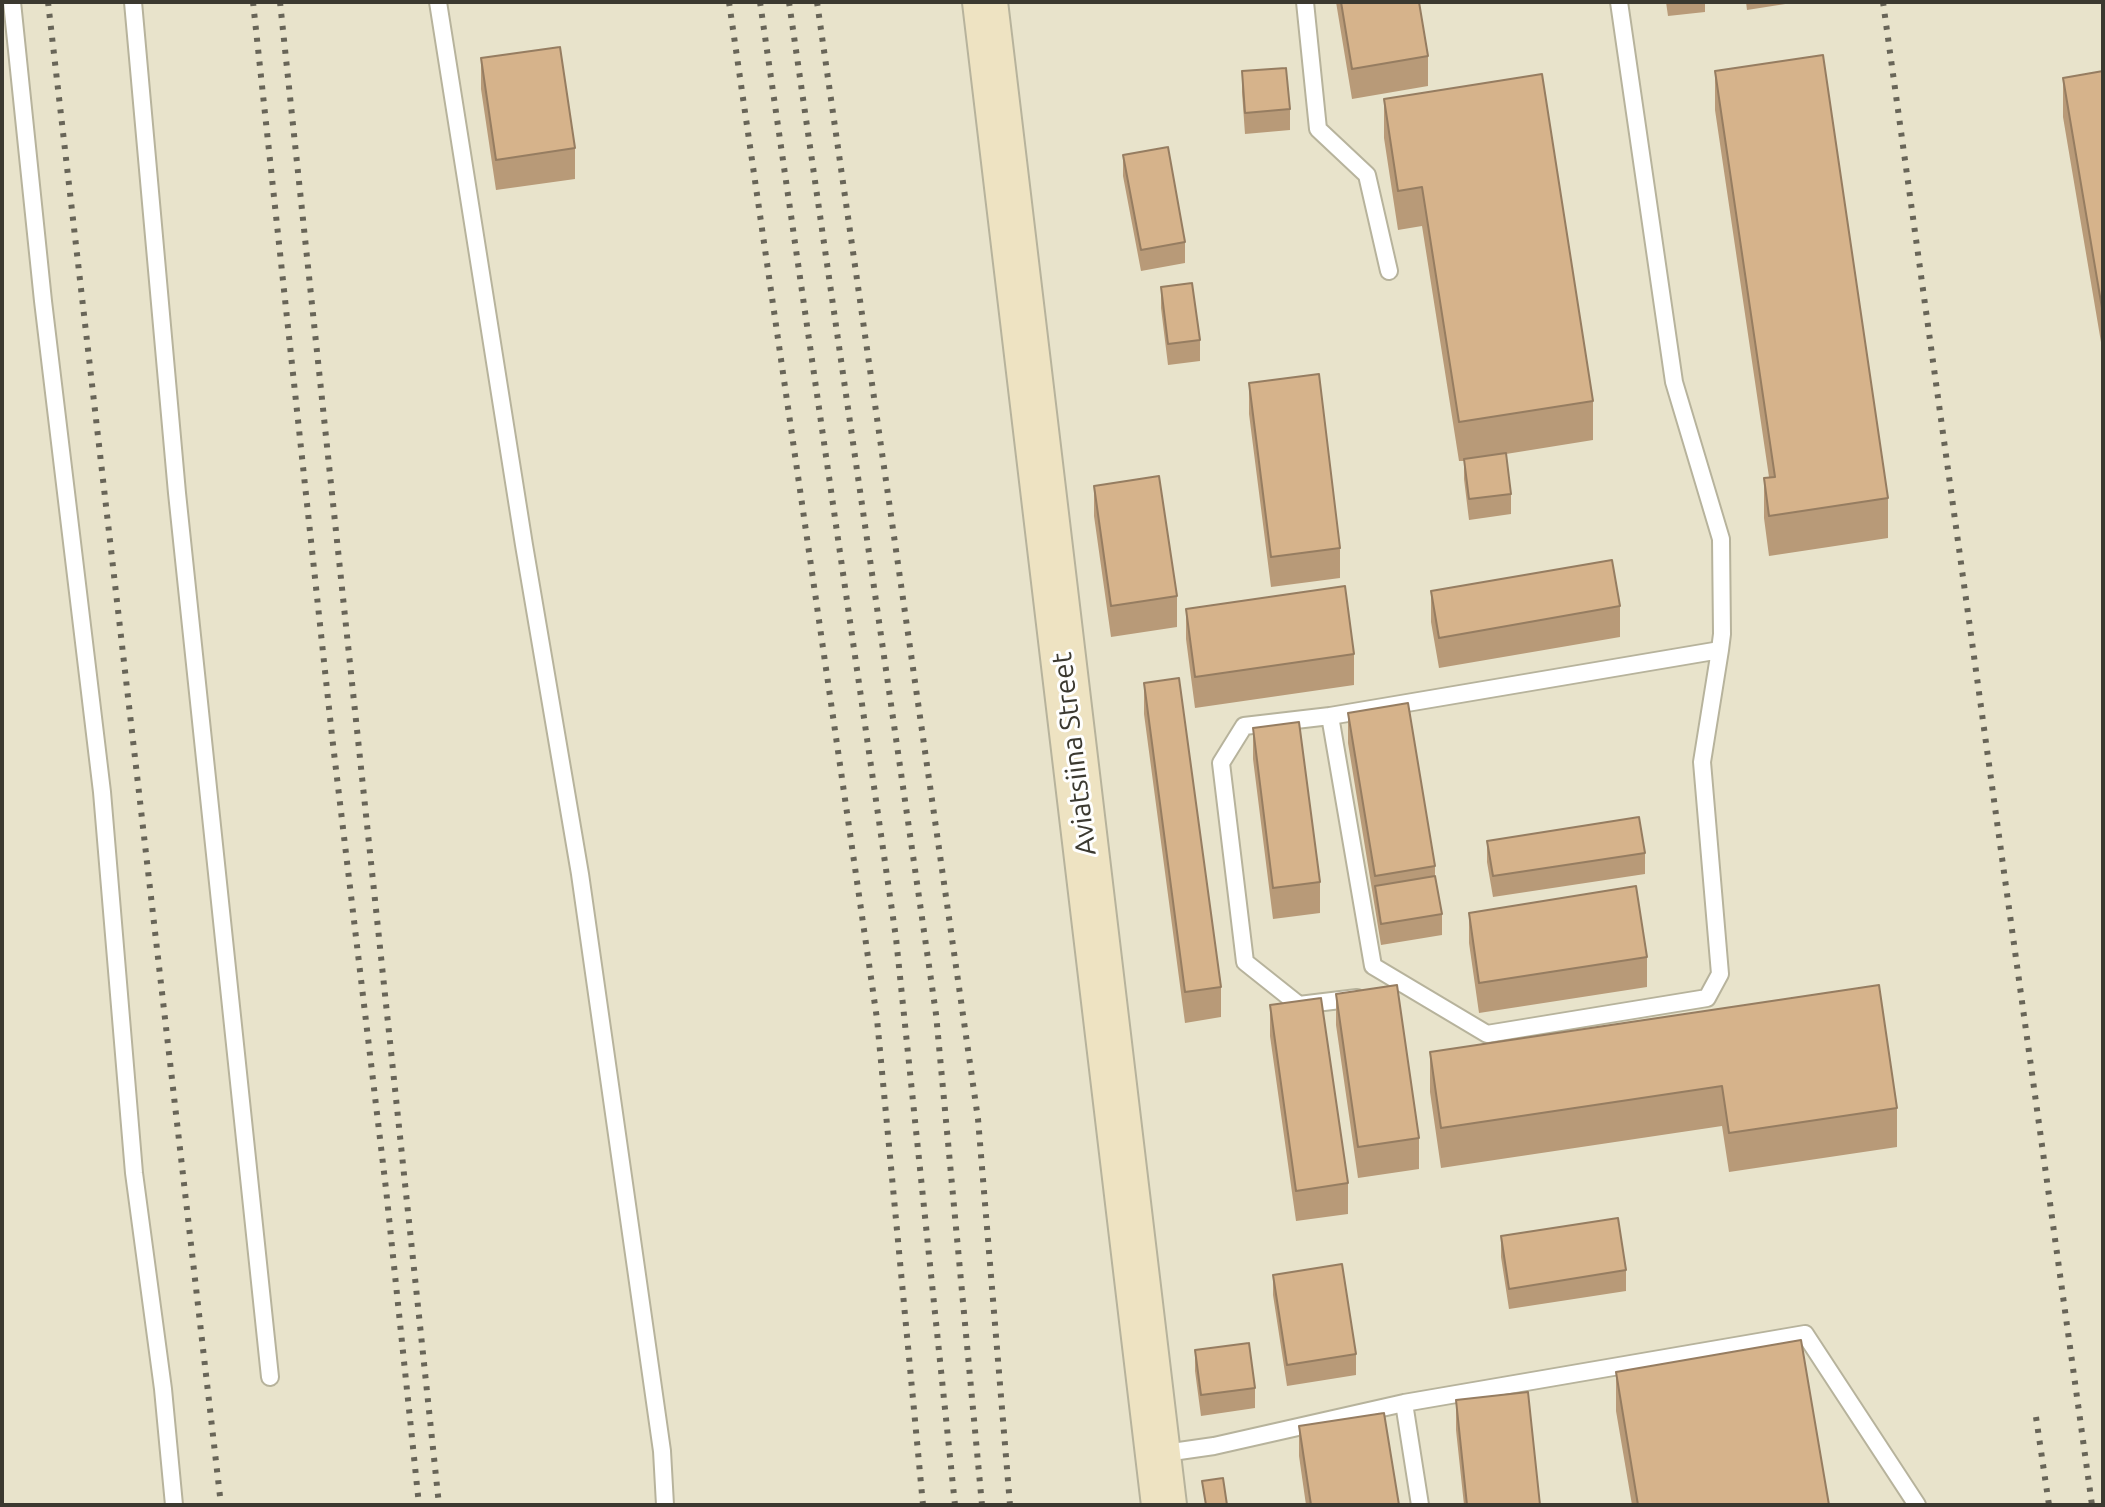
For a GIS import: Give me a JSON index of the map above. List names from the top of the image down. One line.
{"streets":{"street":["Aviatsiina Street"]}}
